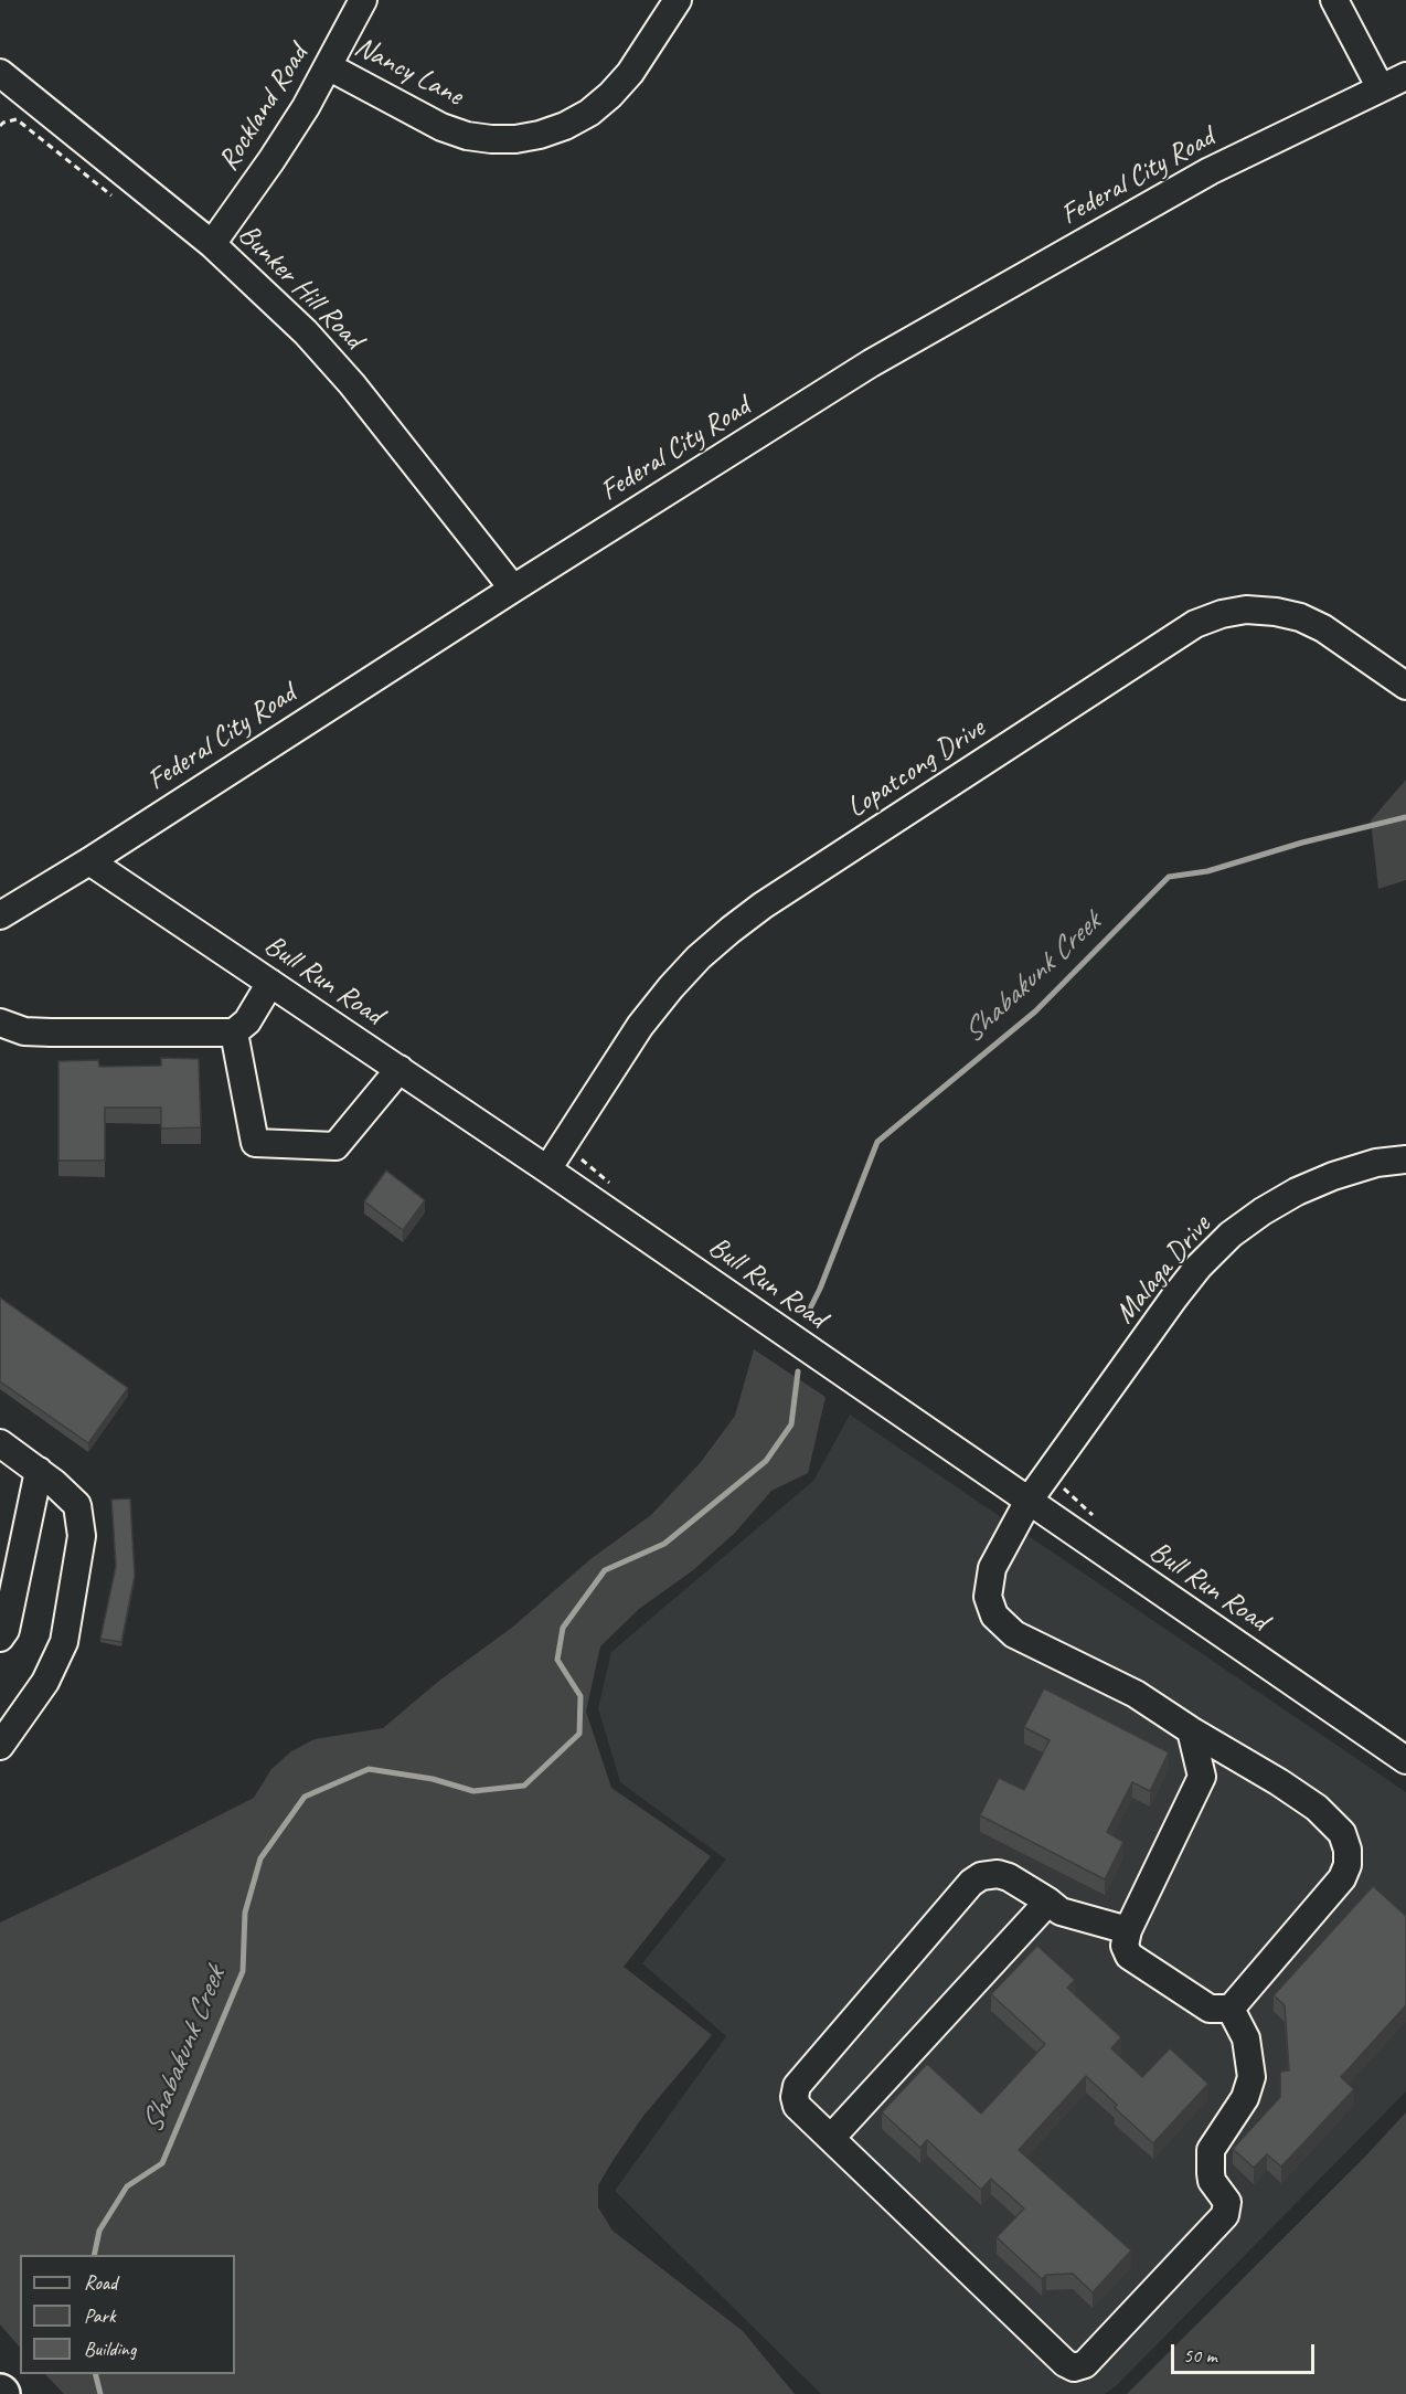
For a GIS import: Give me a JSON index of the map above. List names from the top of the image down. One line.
{"streets":{"street":["Nancy Lane","Rockland Road","Federal City Road","Bunker Hill Road","Lopatcong Drive","Bull Run Road","Malaga Drive"]},"crossings":[["Nancy Lane","Rockland Road"],["Rockland Road","Bunker Hill Road"],["Federal City Road","Bunker Hill Road"],["Federal City Road","Bull Run Road"],["Lopatcong Drive","Bull Run Road"],["Bull Run Road","Malaga Drive"]],"water":["Shabakunk Creek"],"legend":["Road","Park","Building"],"scale_bar":"50 m"}
